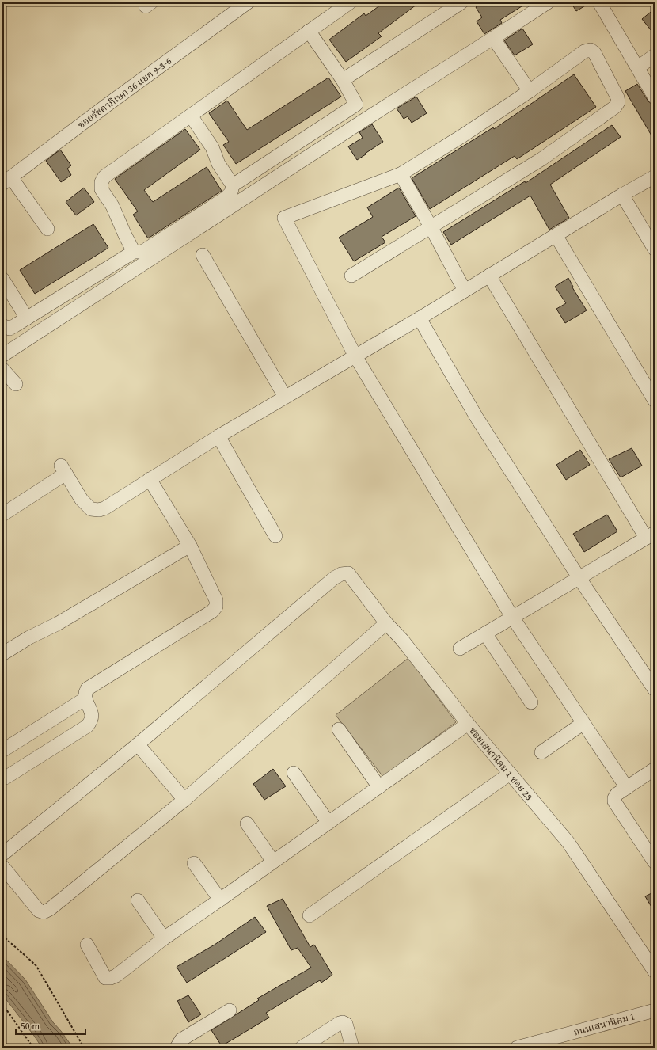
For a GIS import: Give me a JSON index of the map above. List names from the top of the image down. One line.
{"streets":{"street":["ซอยรัชดาภิเษก 36 แยก 9-3-6","ซอยเสนานิคม 1 ซอย 28","ถนนเสนานิคม 1"]},"scale_bar":"50 m"}
